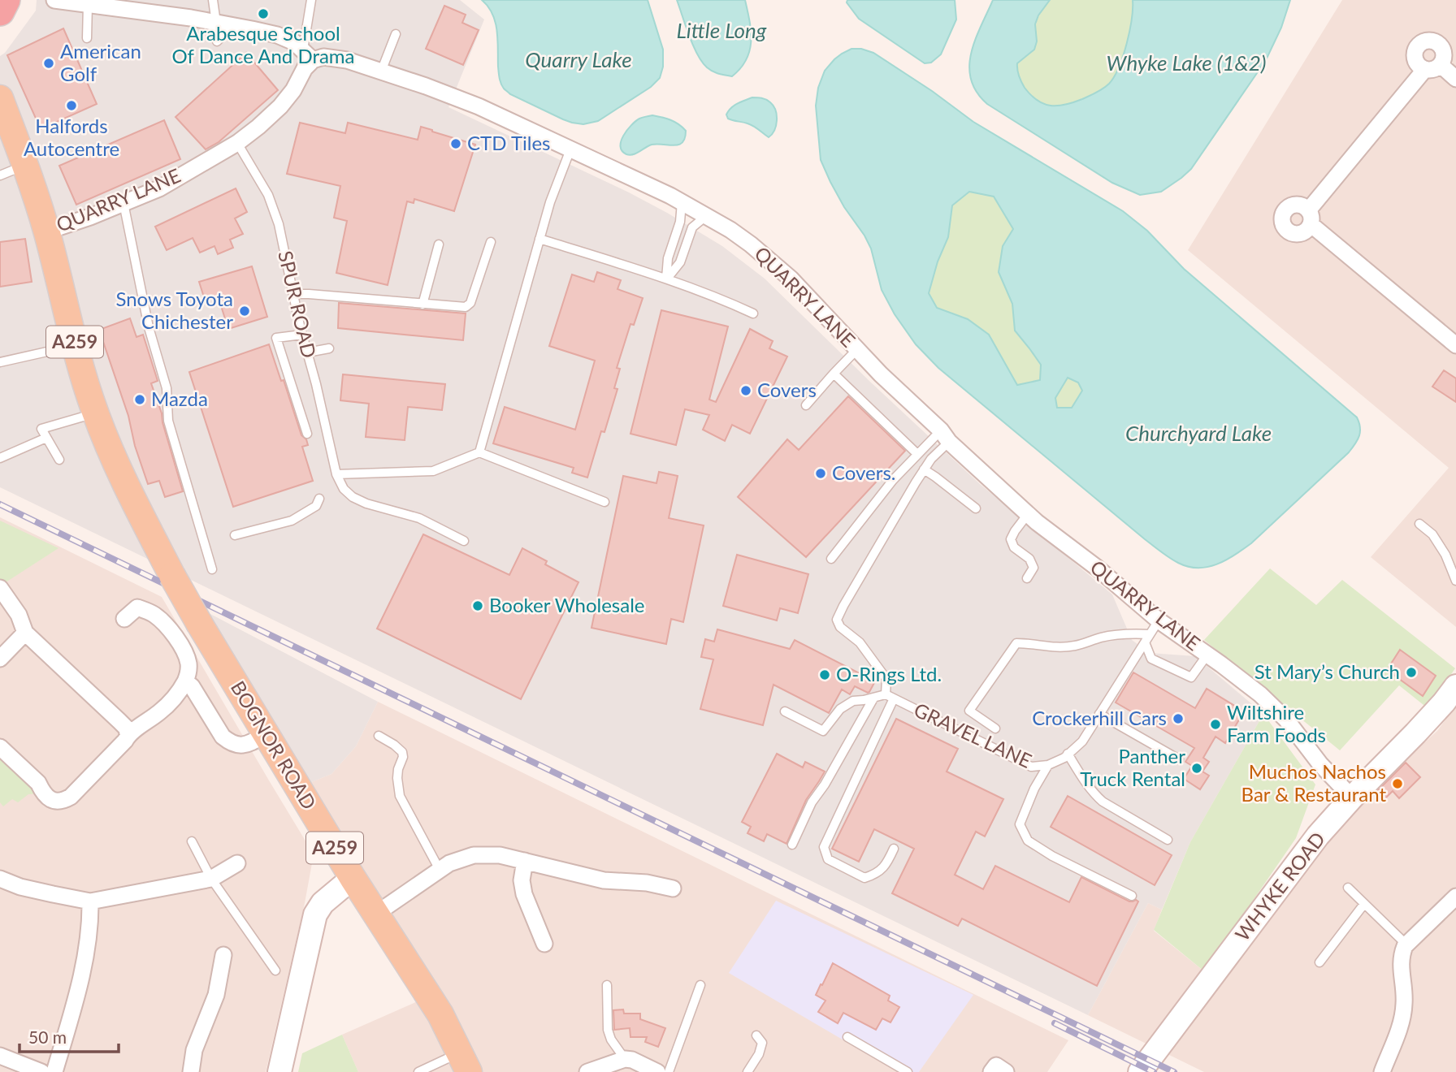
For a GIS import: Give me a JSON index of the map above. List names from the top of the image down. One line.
{"streets":{"main road":["A259","BOGNOR ROAD","WHYKE ROAD"],"street":["QUARRY LANE"],"lane":["SPUR ROAD","GRAVEL LANE"]},"crossings":[["QUARRY LANE","SPUR ROAD"],["QUARRY LANE","A259"],["QUARRY LANE","GRAVEL LANE"],["QUARRY LANE","WHYKE ROAD"],["A259","BOGNOR ROAD"]],"water":["Little Long","Quarry Lake","Whyke Lake (1&2)","Churchyard Lake"],"places":["Arabesque School Of Dance And Drama","American Golf","Halfords Autocentre","CTD Tiles","Snows Toyota Chichester","Covers","Mazda","Covers.","Booker Wholesale","St Mary’s Church","O-Rings Ltd.","Crockerhill Cars","Wiltshire Farm Foods","Panther Truck Rental","Muchos Nachos Bar & Restaurant"],"scale_bar":"50 m"}
